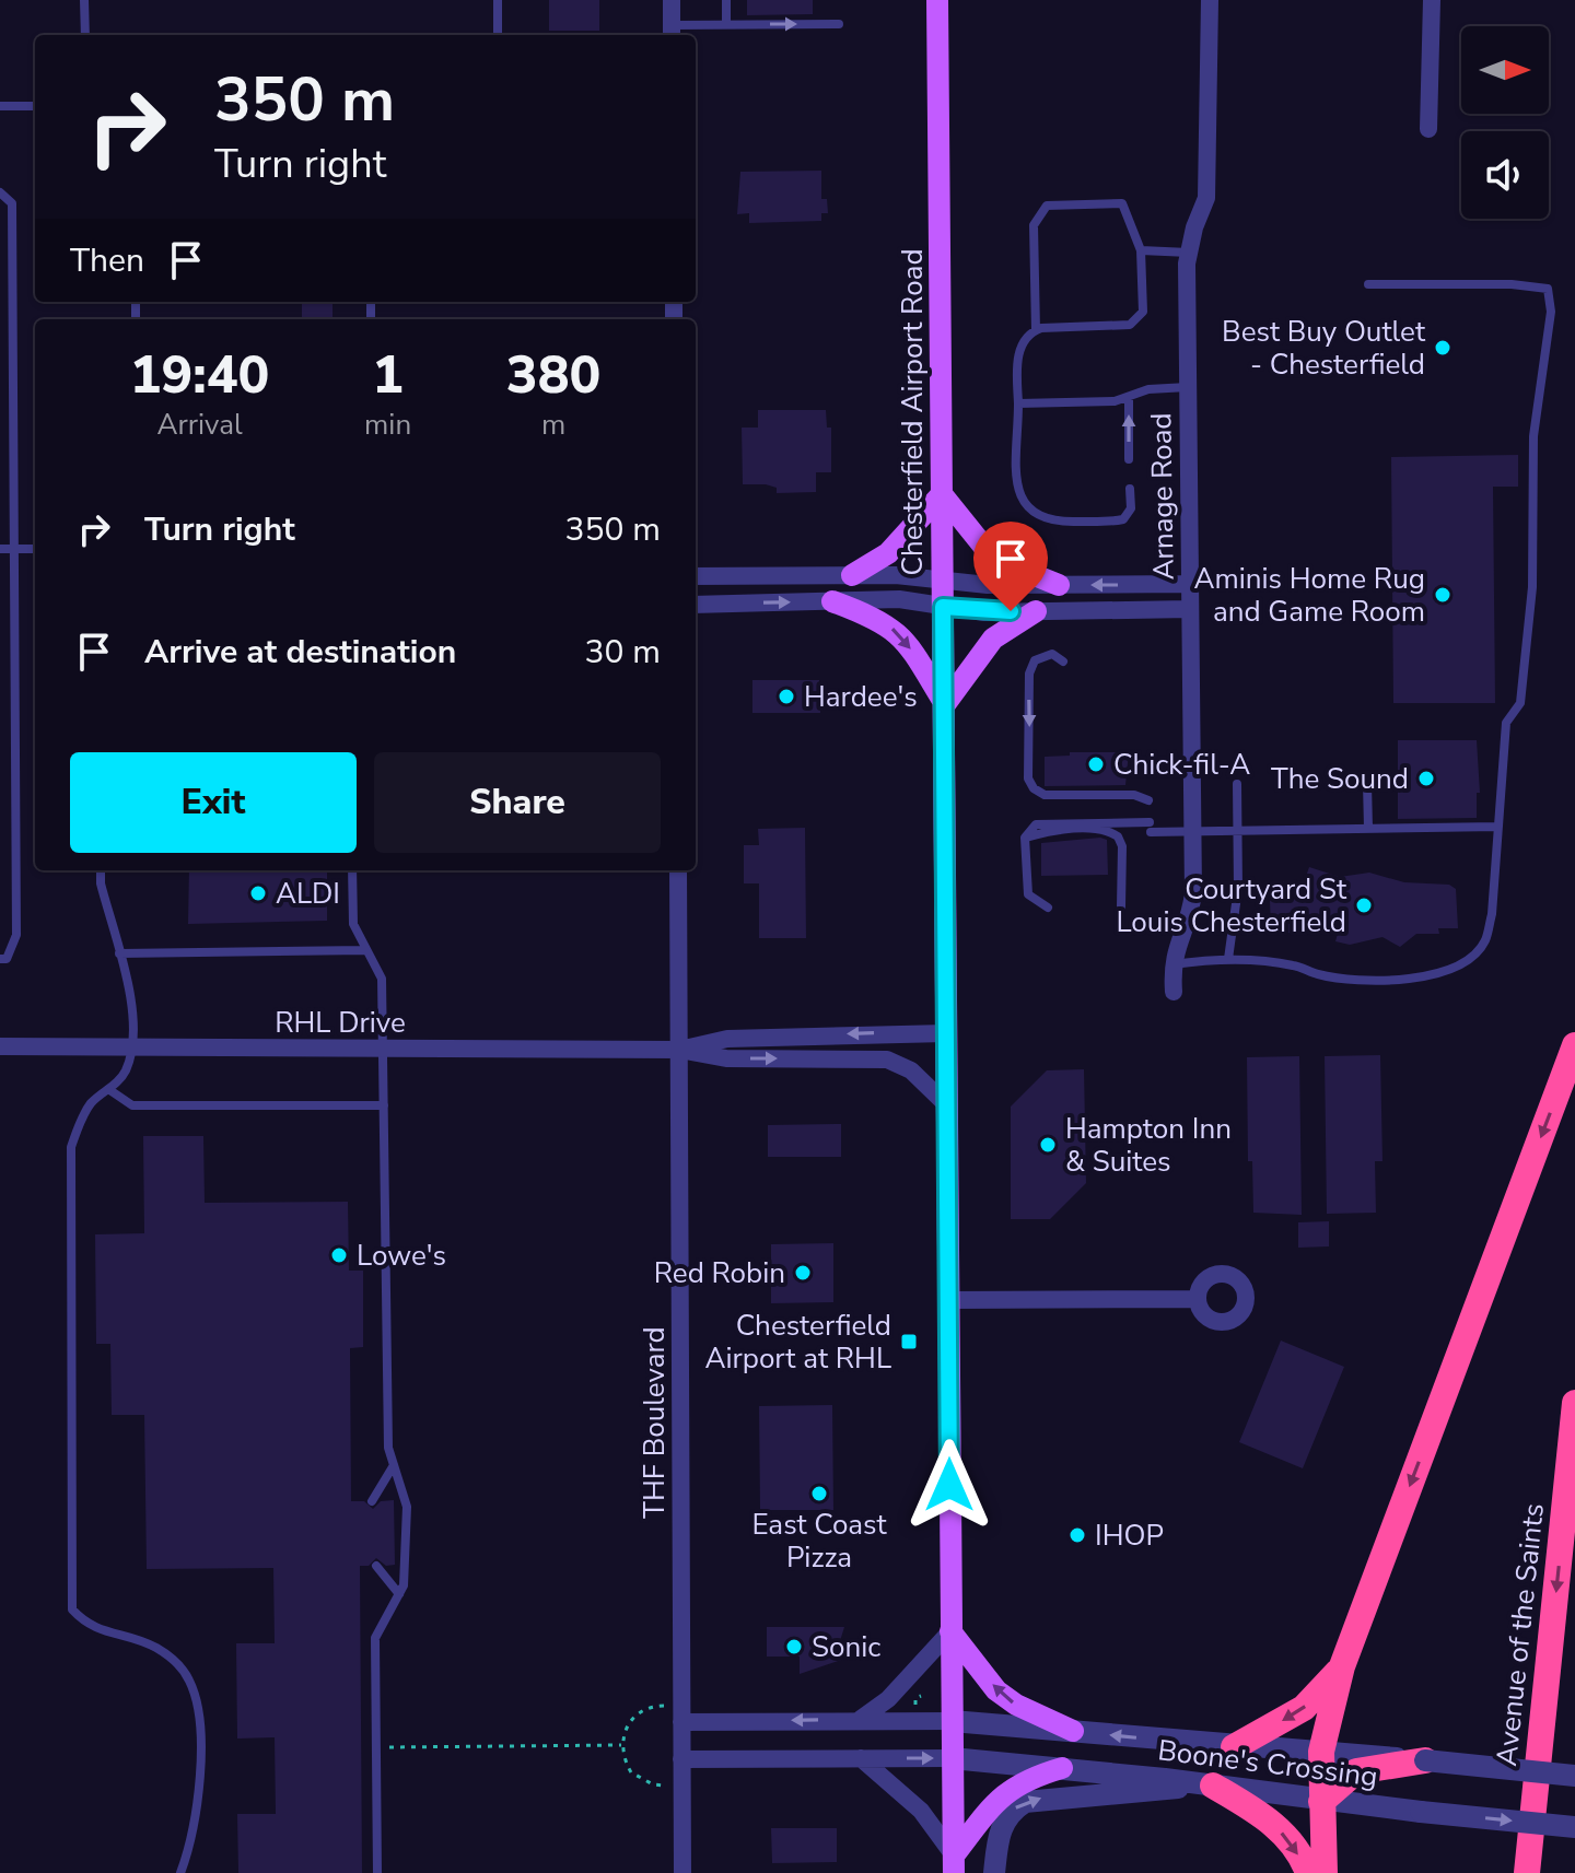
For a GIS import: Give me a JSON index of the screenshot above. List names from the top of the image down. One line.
{"streets":{"highway":["Avenue of the Saints"],"main road":["Chesterfield Airport Road"],"street":["Arnage Road","RHL Drive","THF Boulevard","Boone's Crossing"]},"crossings":[["Chesterfield Airport Road","RHL Drive"],["Chesterfield Airport Road","Boone's Crossing"],["RHL Drive","THF Boulevard"]],"places":{"other":["Best Buy Outlet - Chesterfield","Aminis Home Rug and Game Room","Hardee's","Chick-fil-A","The Sound","ALDI","Courtyard St Louis Chesterfield","Hampton Inn & Suites","Lowe's","Red Robin","East Coast Pizza","IHOP","Sonic"],"transit":["Chesterfield Airport at RHL"]},"north":"right","page":{"turn":["350 m","Turn right"],"then":"Then","eta":["19:40","Arrival","1","min","380","m"],"list":[{"name":"Turn right","value":"350 m"},{"name":"Arrive at destination","value":"30 m"}],"buttons":["Exit","Share"]}}
